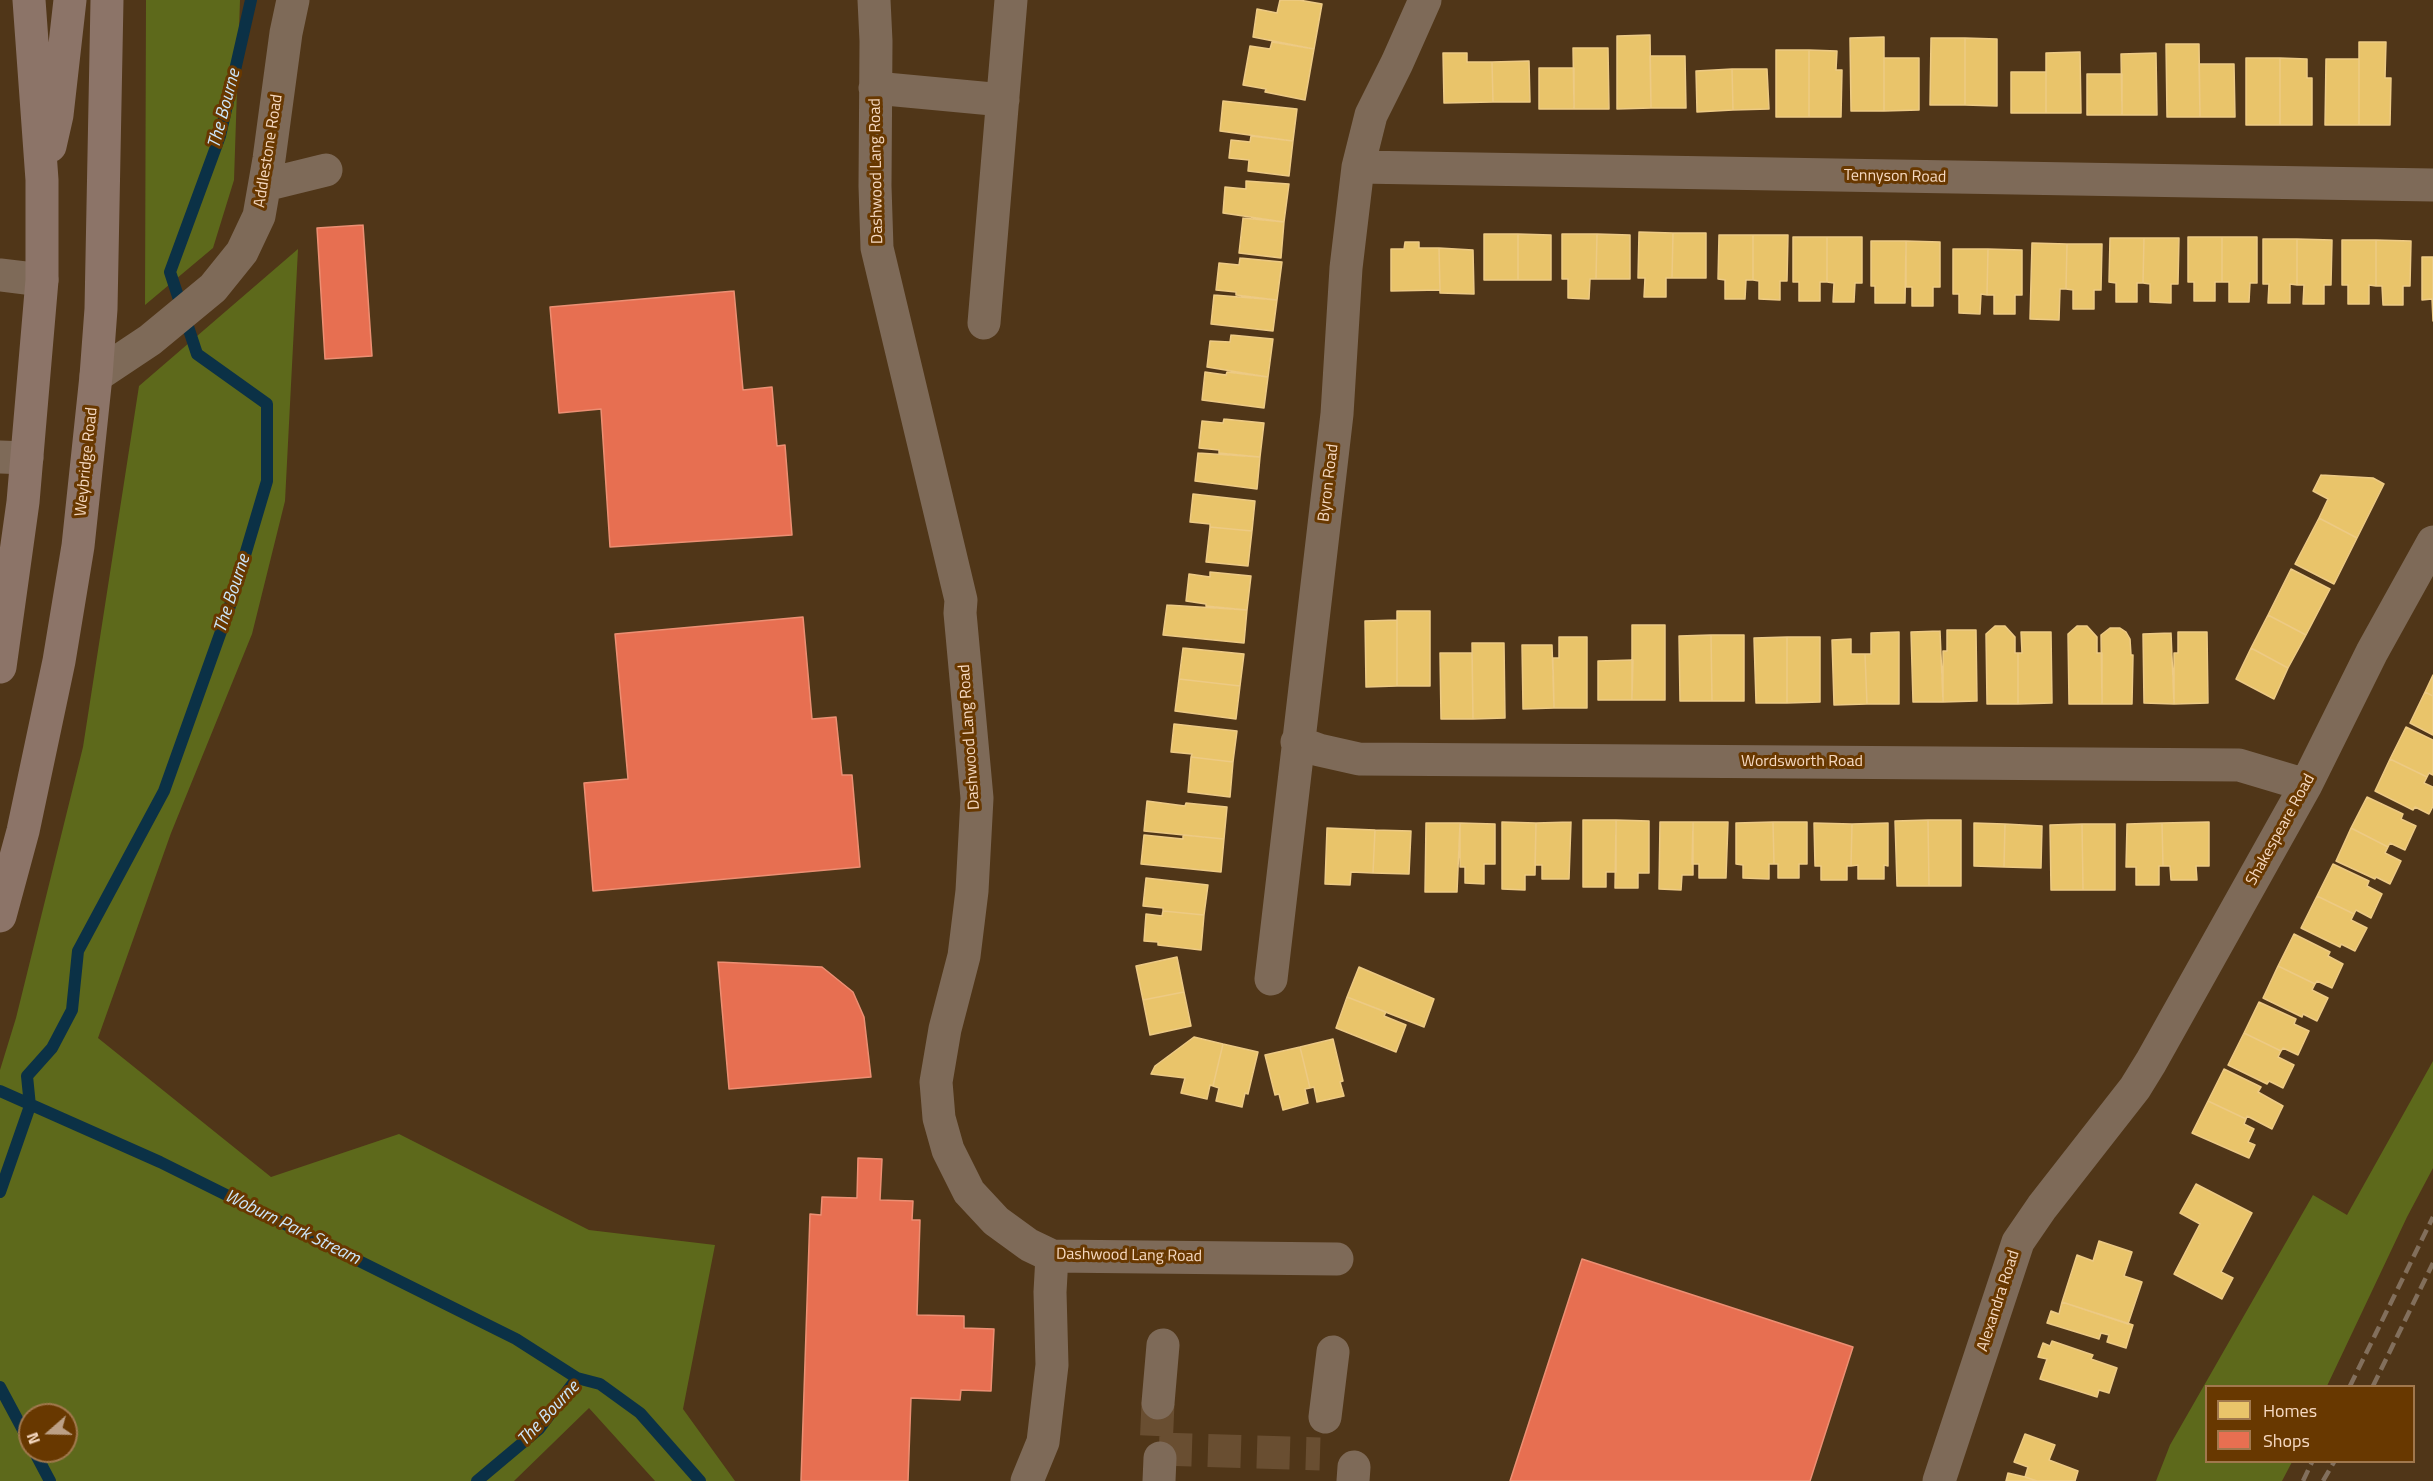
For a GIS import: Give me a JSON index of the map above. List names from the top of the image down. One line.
{"streets":{"main road":["Weybridge Road"],"street":["Addlestone Road","Dashwood Lang Road","Tennyson Road","Byron Road","Wordsworth Road","Shakespeare Road","Alexandra Road"]},"crossings":[["Addlestone Road","Weybridge Road"],["Tennyson Road","Byron Road"],["Byron Road","Wordsworth Road"],["Wordsworth Road","Shakespeare Road"],["Shakespeare Road","Alexandra Road"]],"water":["The Bourne","Woburn Park Stream"],"legend":["Homes","Shops"],"north":"left"}
